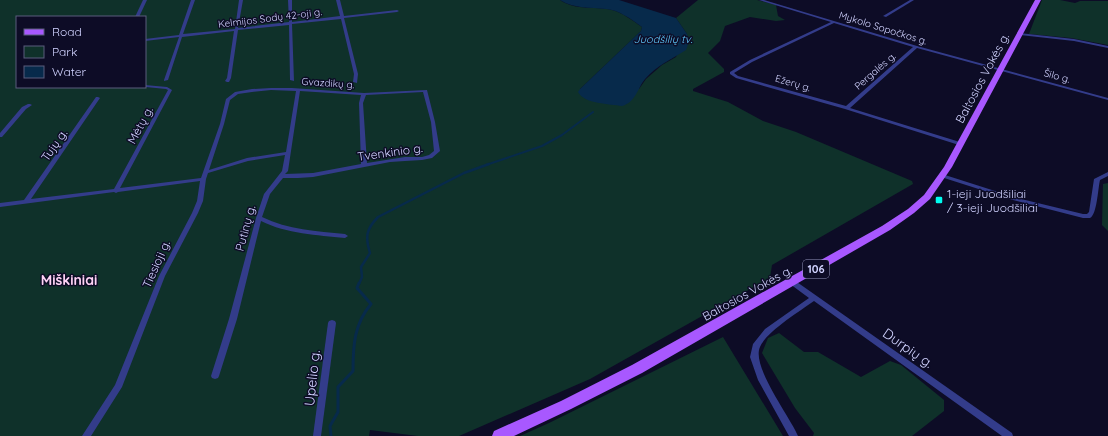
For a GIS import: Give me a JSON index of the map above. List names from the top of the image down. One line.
{"streets":{"main road":["Baltosios Vokės g.","106"],"street":["Kelmijos Sodų 42-oji g.","Mykolo Sopočkos g.","Pergalės g.","Šilo g.","Gvazdikų g.","Ežerų g.","Mėtų g.","Tujų g.","Tvenkinio g.","Putinų g.","Tiesioji g.","Durpių g.","Upelio g."]},"crossings":[["Mykolo Sopočkos g.","Pergalės g."],["Mykolo Sopočkos g.","Šilo g."],["Mykolo Sopočkos g.","Baltosios Vokės g."],["Mykolo Sopočkos g.","Ežerų g."],["Pergalės g.","Ežerų g."],["Šilo g.","Baltosios Vokės g."],["Baltosios Vokės g.","Ežerų g."],["Baltosios Vokės g.","Durpių g."],["Gvazdikų g.","Tvenkinio g."],["Gvazdikų g.","Tiesioji g."],["Tvenkinio g.","Putinų g."]],"districts":["Miškiniai"],"water":["Juodšilių tv."],"places":{"transit":["1-ieji Juodšiliai / 3-ieji Juodšiliai"]},"legend":["Road","Park","Water"]}
